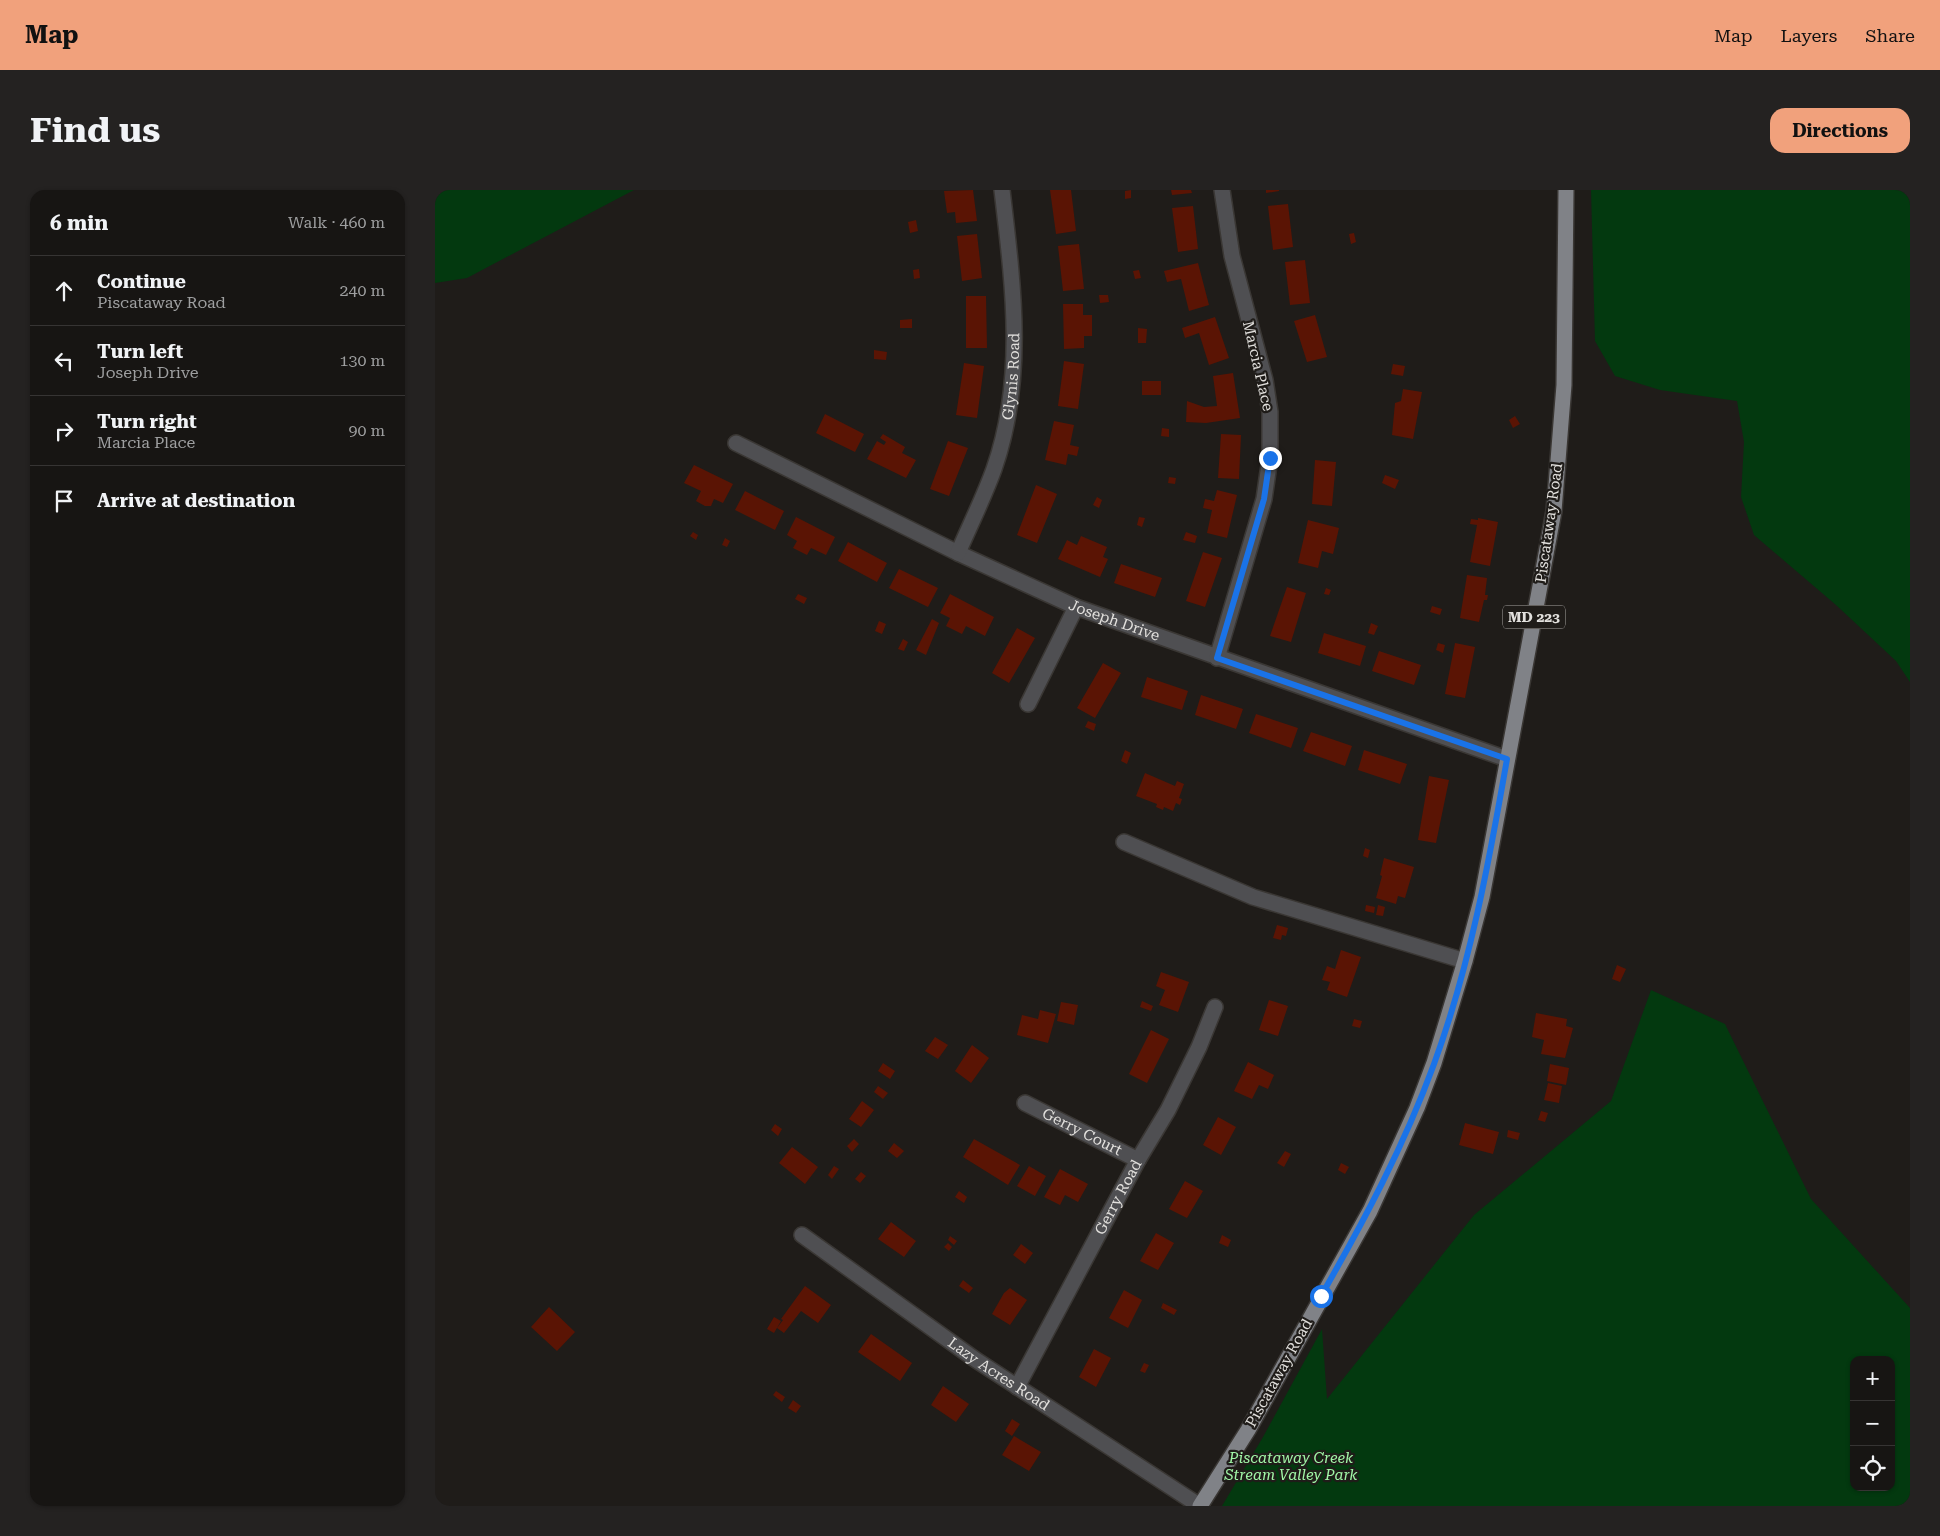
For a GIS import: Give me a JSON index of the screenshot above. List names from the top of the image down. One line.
{"streets":{"main road":["Piscataway Road","MD 223"],"street":["Marcia Place","Glynis Road","Joseph Drive","Gerry Court","Gerry Road","Lazy Acres Road"]},"crossings":[["Marcia Place","Joseph Drive"],["Glynis Road","Joseph Drive"],["Piscataway Road","Joseph Drive"],["Piscataway Road","Lazy Acres Road"],["Gerry Court","Gerry Road"],["Gerry Road","Lazy Acres Road"]],"parks":["Piscataway Creek Stream Valley Park"],"page":{"header":"Map","nav":["Map","Layers","Share"],"buttons":"Directions","title":"Find us","heading":["6 min","Walk · 460 m"],"list":[["Continue","Piscataway Road","240 m"],["Turn left","Joseph Drive","130 m"],["Turn right","Marcia Place","90 m"],"Arrive at destination"],"map_buttons":["+","−"]}}
